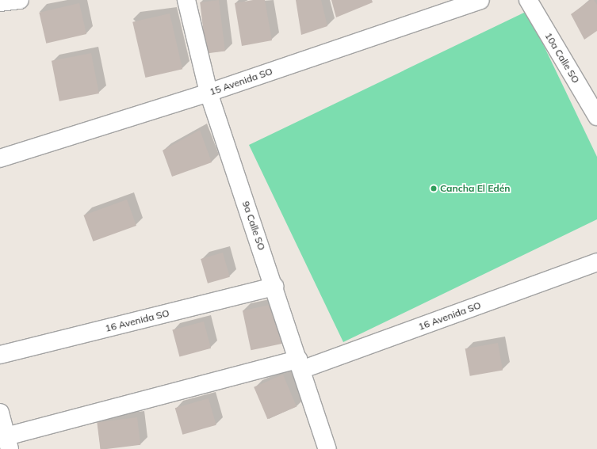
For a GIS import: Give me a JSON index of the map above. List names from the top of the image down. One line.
{"streets":{"street":["10a Calle SO","15 Avenida SO","9a Calle SO","16 Avenida SO"]},"crossings":[["15 Avenida SO","9a Calle SO"],["9a Calle SO","16 Avenida SO"]],"places":["Cancha El Edén"]}
